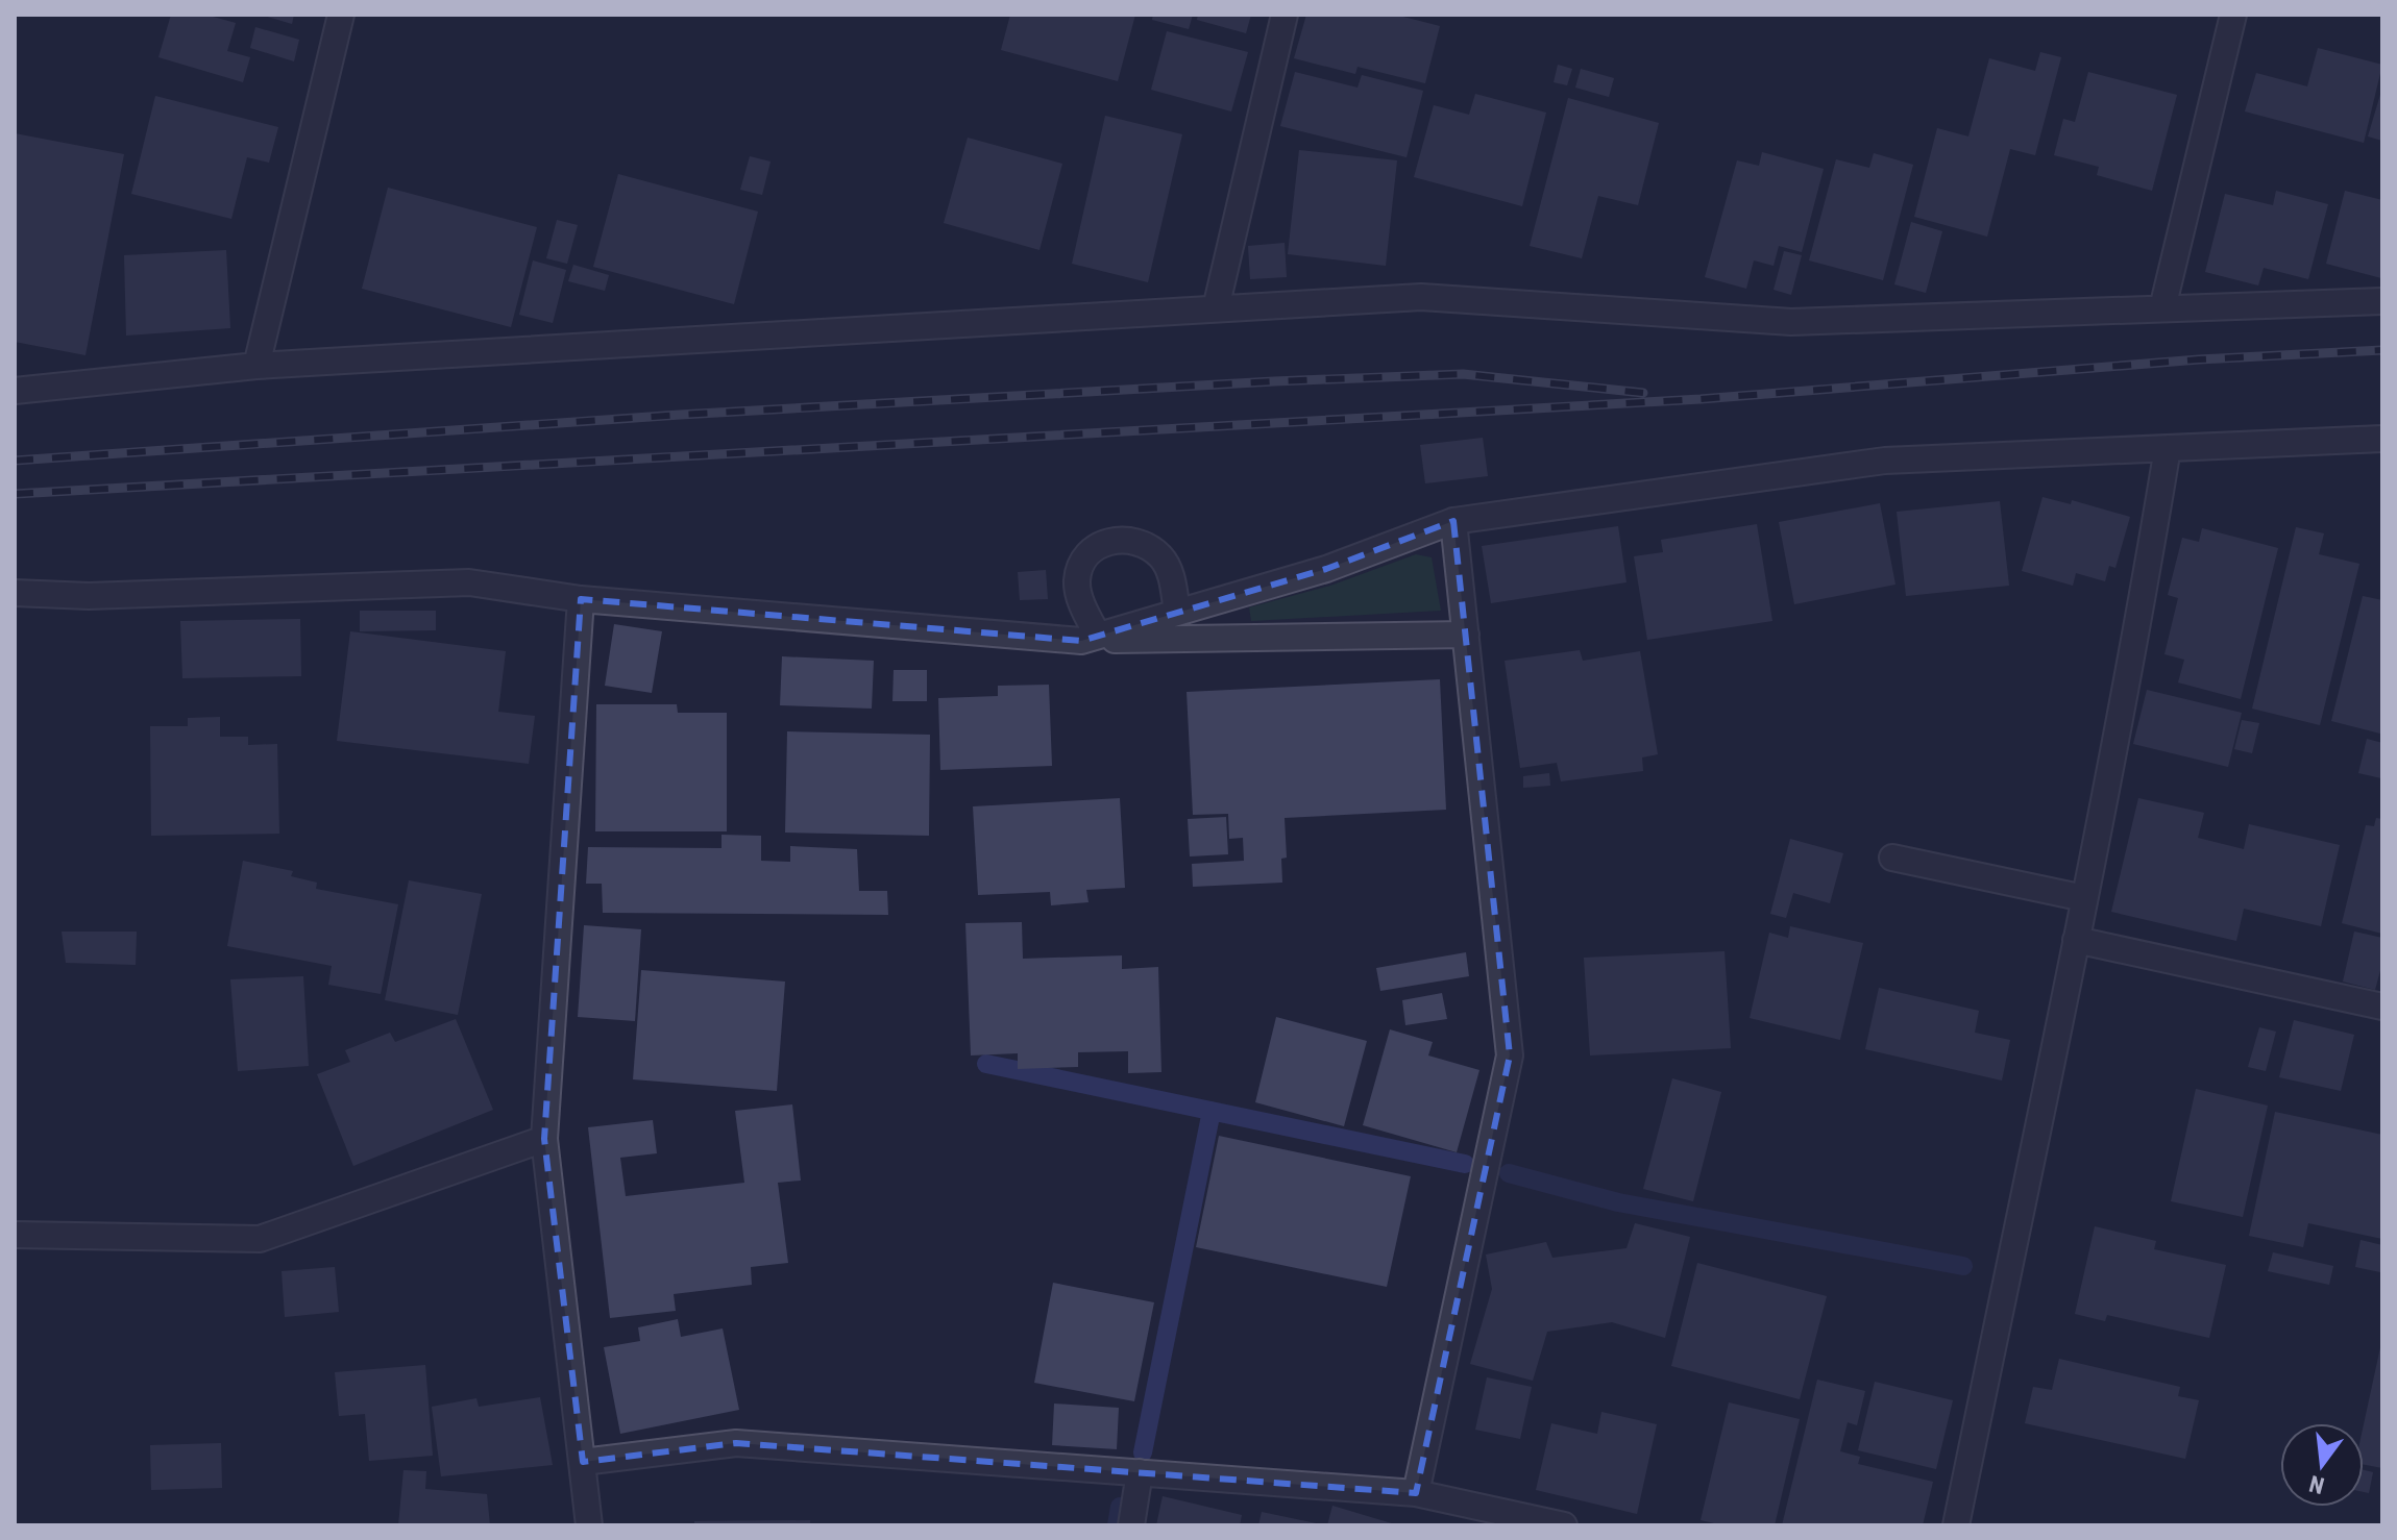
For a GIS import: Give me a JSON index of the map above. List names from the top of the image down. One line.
{"north":"bottom"}
